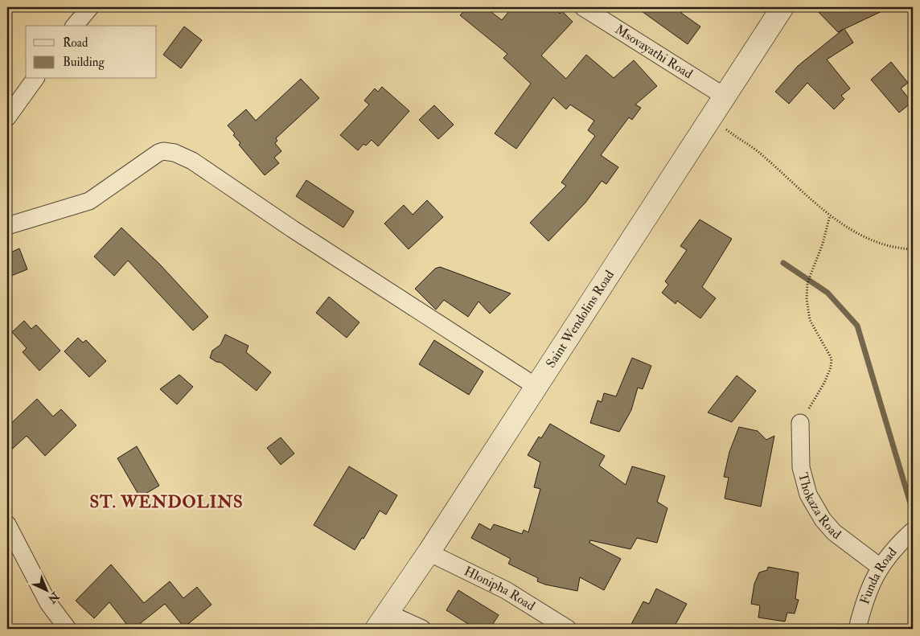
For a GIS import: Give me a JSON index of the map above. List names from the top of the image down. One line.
{"streets":{"street":["Msovayathi Road","Saint Wendolins Road","Thokaza Road","Funda Road","Hlonipha Road"]},"crossings":[["Msovayathi Road","Saint Wendolins Road"],["Saint Wendolins Road","Hlonipha Road"],["Thokaza Road","Funda Road"]],"districts":["ST. WENDOLINS"],"legend":["Road","Building"],"north":"bottom right"}
